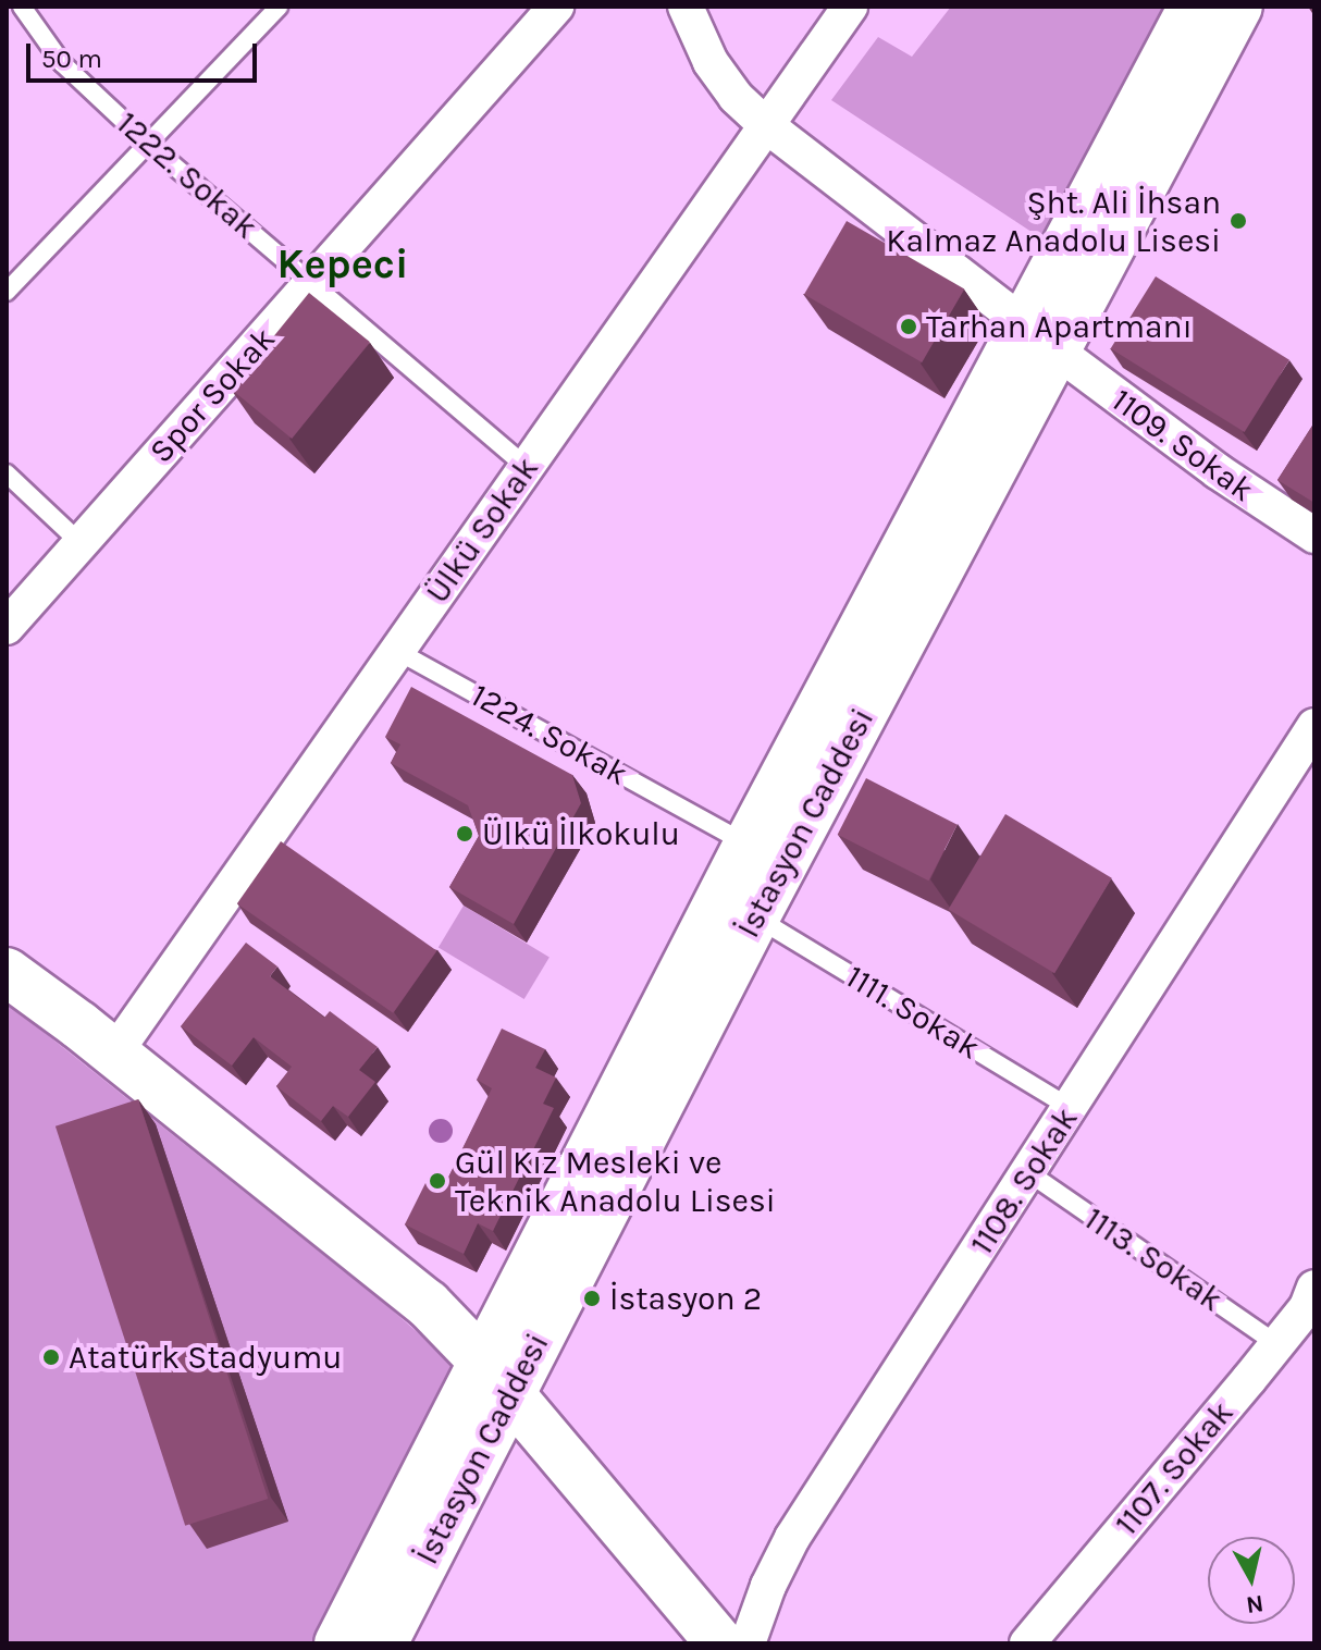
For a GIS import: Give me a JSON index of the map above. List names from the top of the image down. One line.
{"streets":{"main road":["İstasyon Caddesi"],"street":["Spor Sokak","1109. Sokak","Ülkü Sokak","1108. Sokak","1107. Sokak"],"lane":["1222. Sokak","1224. Sokak","1111. Sokak","1113. Sokak"]},"crossings":[["1222. Sokak","Spor Sokak"],["1222. Sokak","Ülkü Sokak"],["1109. Sokak","Ülkü Sokak"],["1109. Sokak","İstasyon Caddesi"],["Ülkü Sokak","1224. Sokak"],["1224. Sokak","İstasyon Caddesi"],["İstasyon Caddesi","1111. Sokak"],["1111. Sokak","1108. Sokak"],["1108. Sokak","1113. Sokak"],["1113. Sokak","1107. Sokak"]],"districts":["Kepeci"],"places":["Şht. Ali İhsan Kalmaz Anadolu Lisesi","Tarhan Apartmanı","Ülkü İlkokulu","Gül Kız Mesleki ve Teknik Anadolu Lisesi","İstasyon 2","Atatürk Stadyumu"],"scale_bar":"50 m","north":"bottom"}
